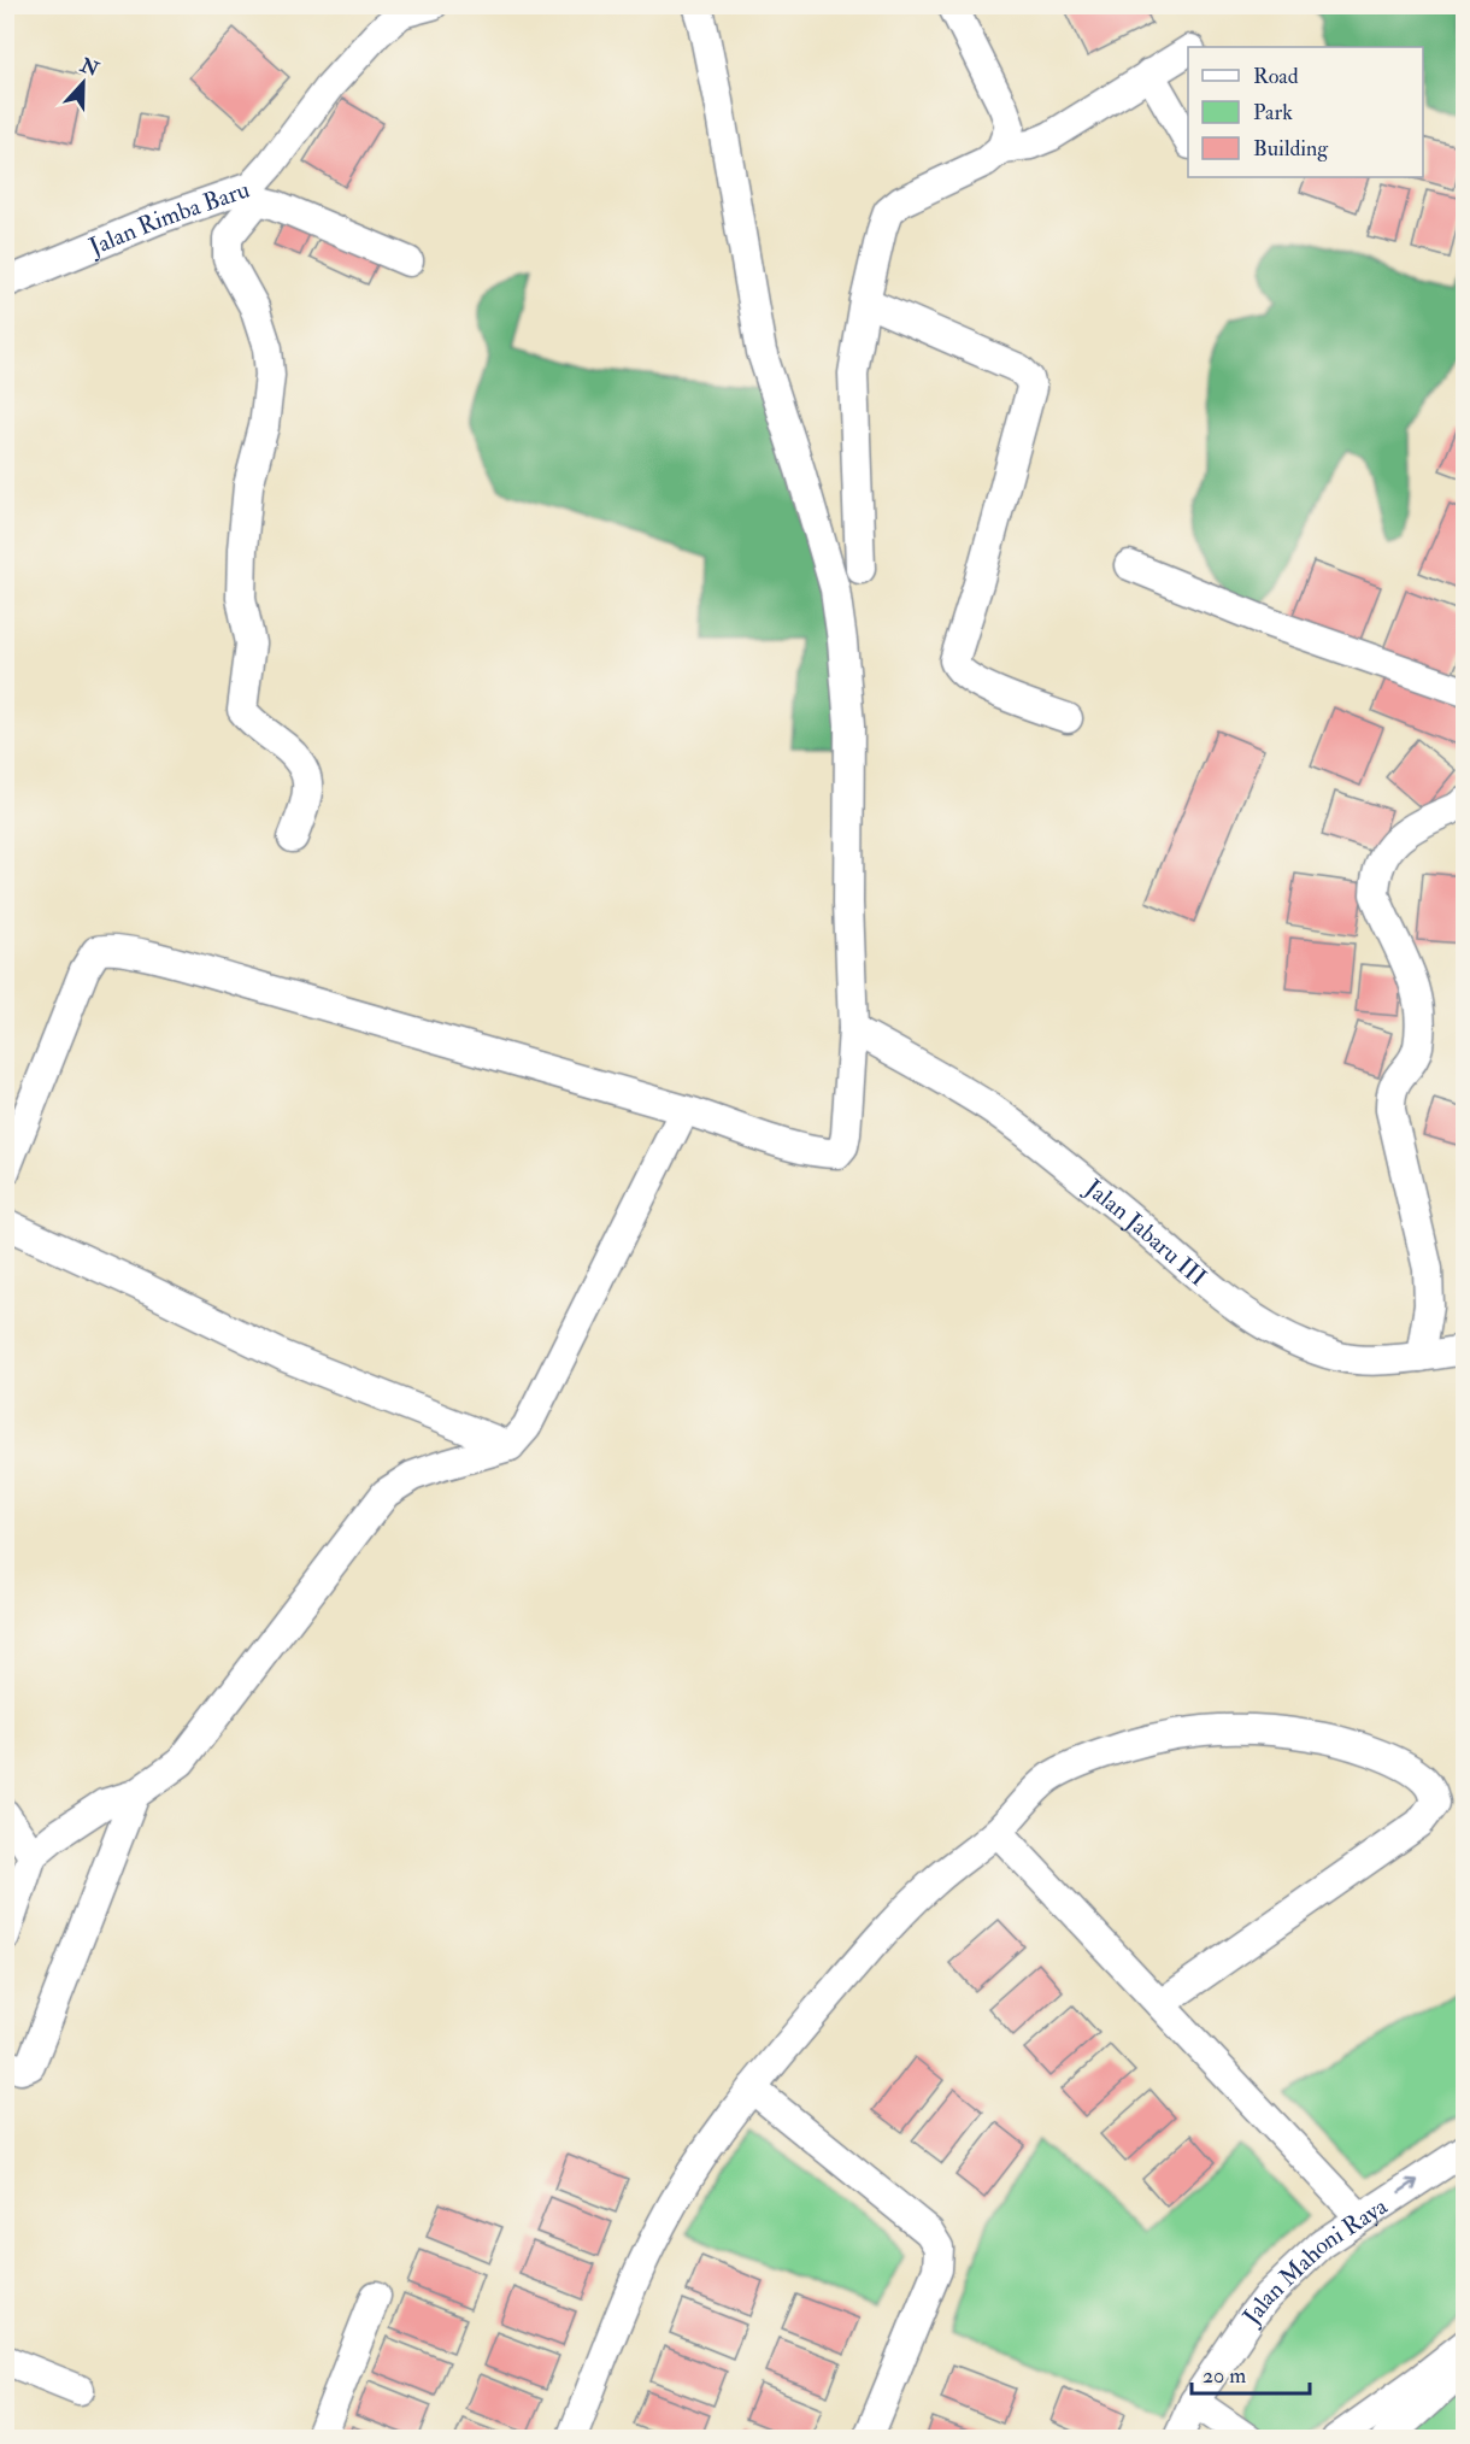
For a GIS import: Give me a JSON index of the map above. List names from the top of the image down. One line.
{"streets":{"street":["Jalan Rimba Baru","Jalan Jabaru III","Jalan Mahoni Raya"]},"legend":["Road","Park","Building"],"scale_bar":"20 m","north":"top"}
